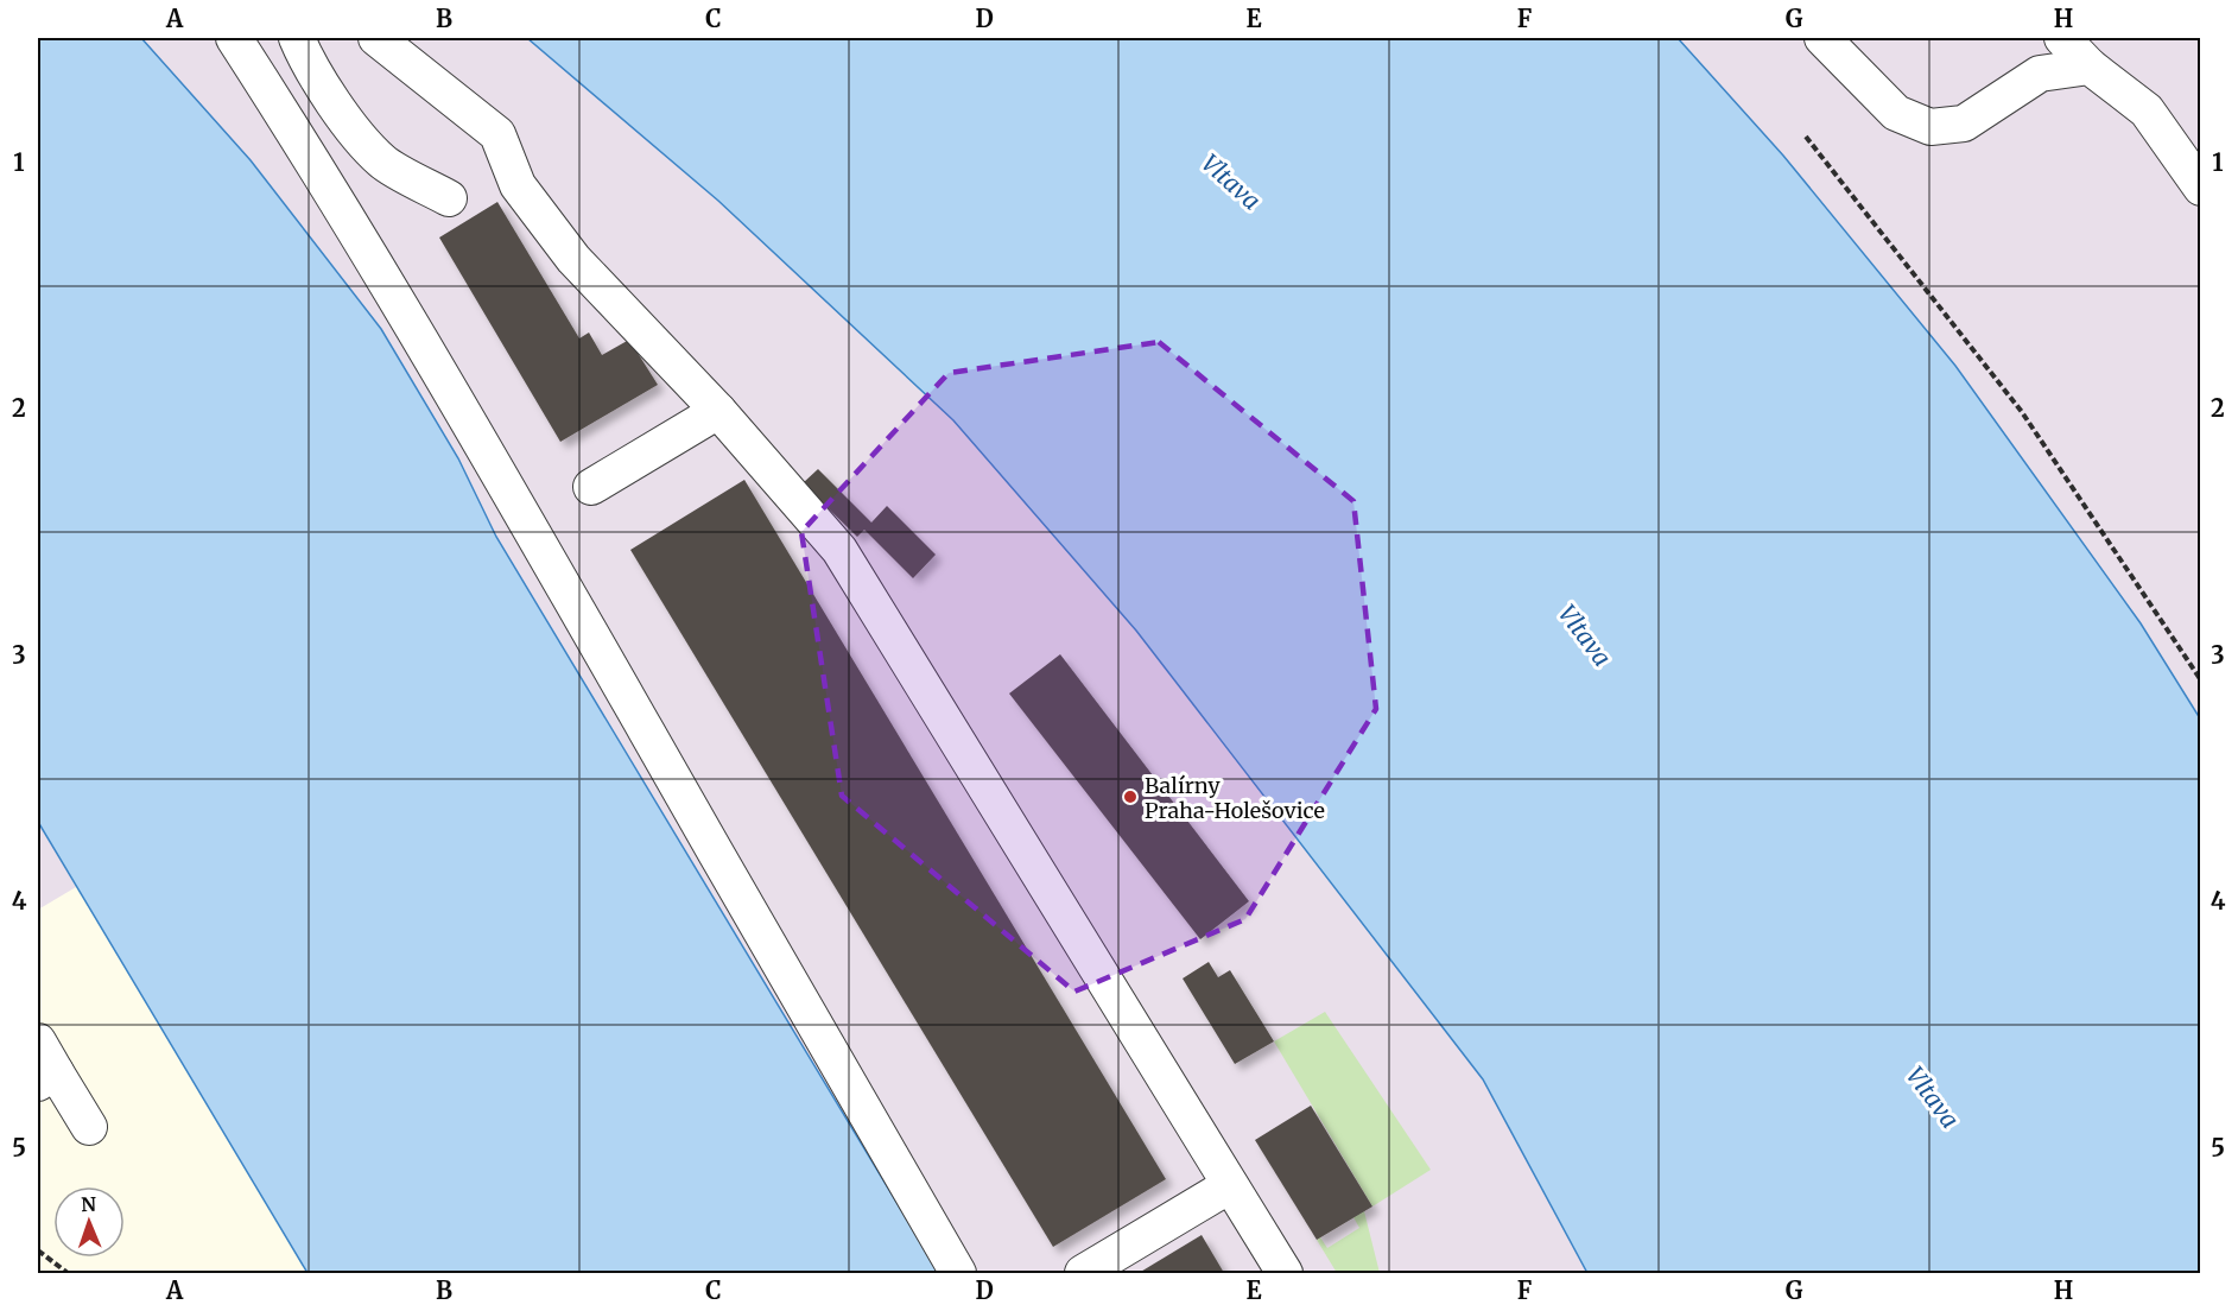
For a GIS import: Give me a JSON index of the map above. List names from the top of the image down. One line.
{"water":["Vltava"],"places":["Balírny Praha-Holešovice"],"north":"top","grid":{"columns":["A","B","C","D","E","F","G","H"],"rows":["1","2","3","4","5"]}}
